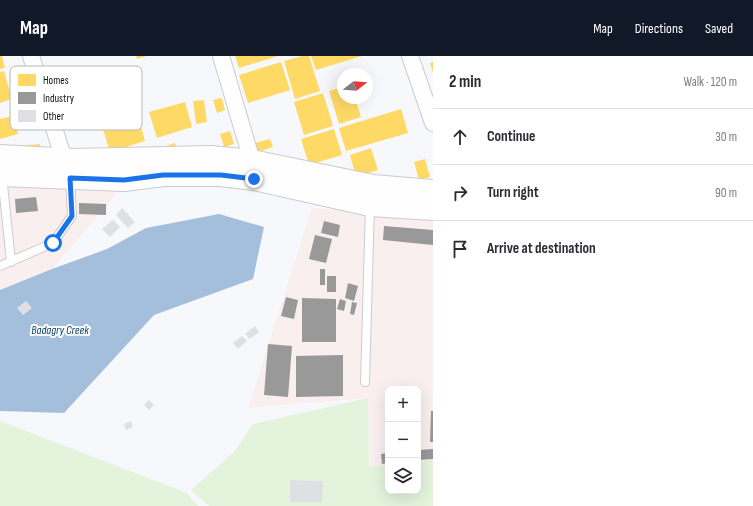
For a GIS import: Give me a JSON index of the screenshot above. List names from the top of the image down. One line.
{"water":["Badagry Creek"],"legend":["Homes","Industry","Other"],"north":"right","page":{"header":"Map","nav":["Map","Directions","Saved"],"heading":["2 min","Walk · 120 m"],"list":[["Continue","30 m"],["Turn right","90 m"],"Arrive at destination"],"map_buttons":["+","−"]}}
